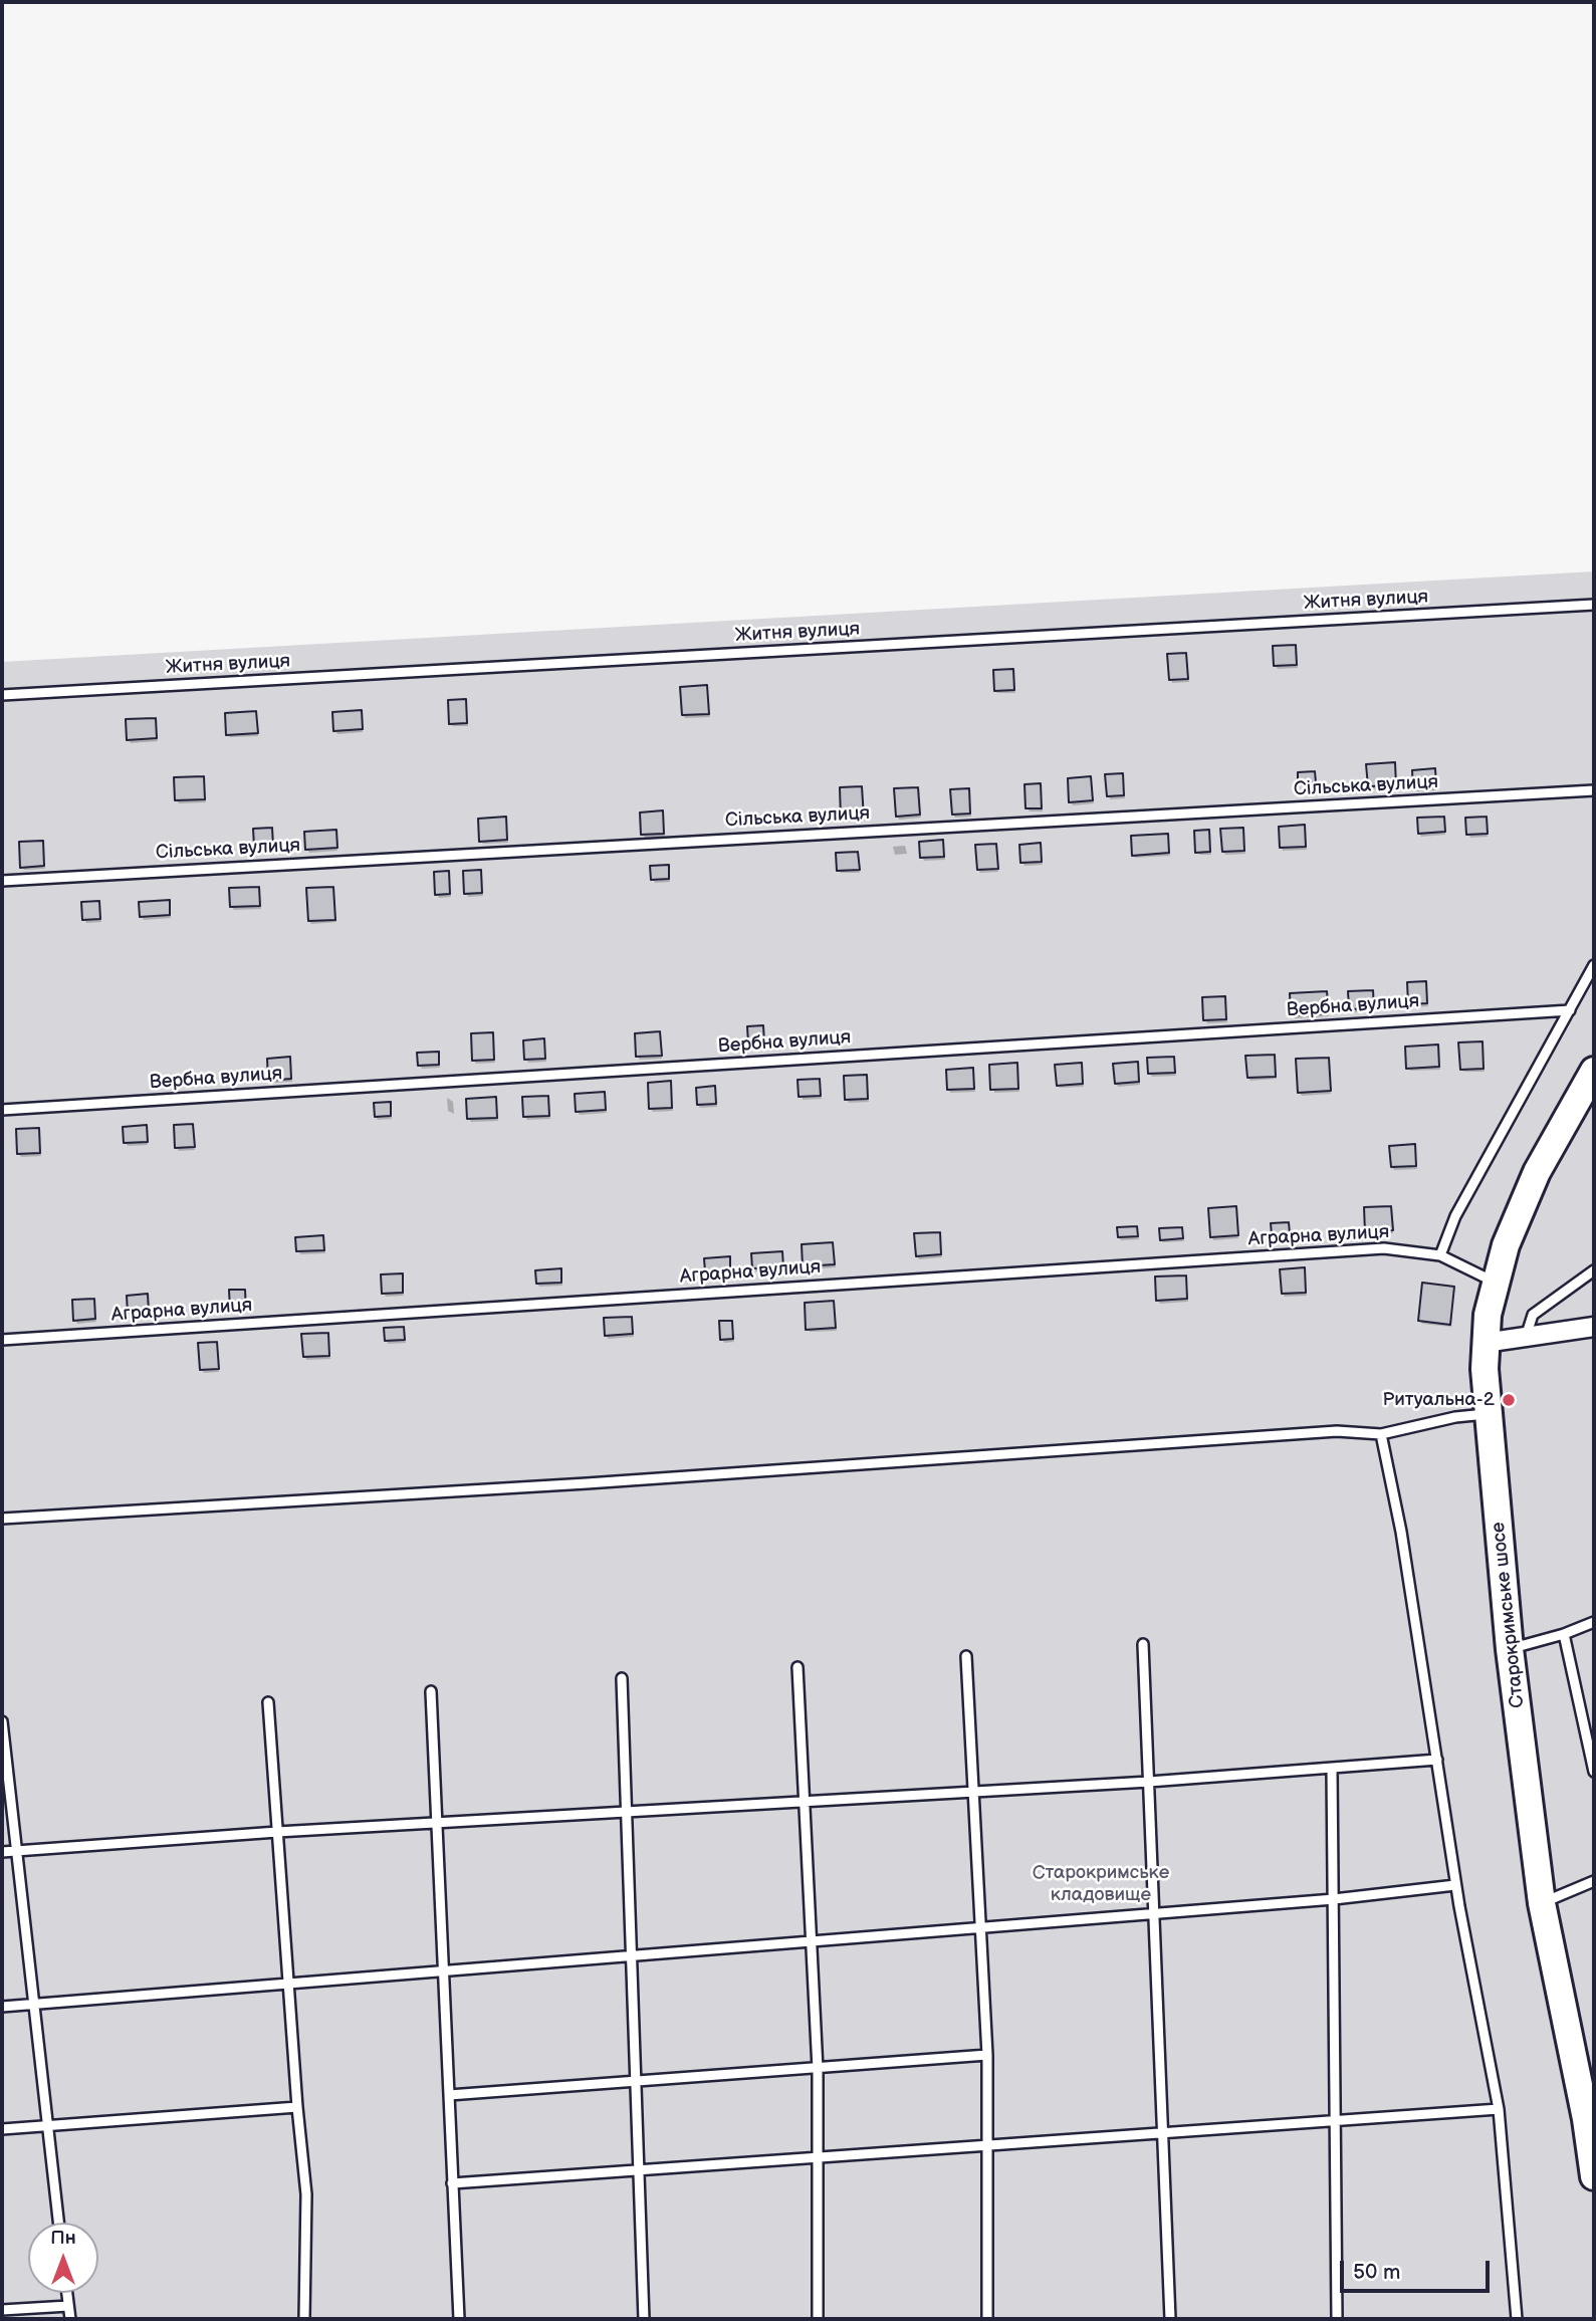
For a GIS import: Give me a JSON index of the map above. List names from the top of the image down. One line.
{"streets":{"street":["Старокримське шосе"],"lane":["Житня вулиця","Сільська вулиця","Вербна вулиця","Аграрна вулиця"]},"crossings":[["Аграрна вулиця","Старокримське шосе"]],"parks":["Старокримське кладовище"],"places":["Ритуальна-2"],"scale_bar":"50 m","north":"top"}
